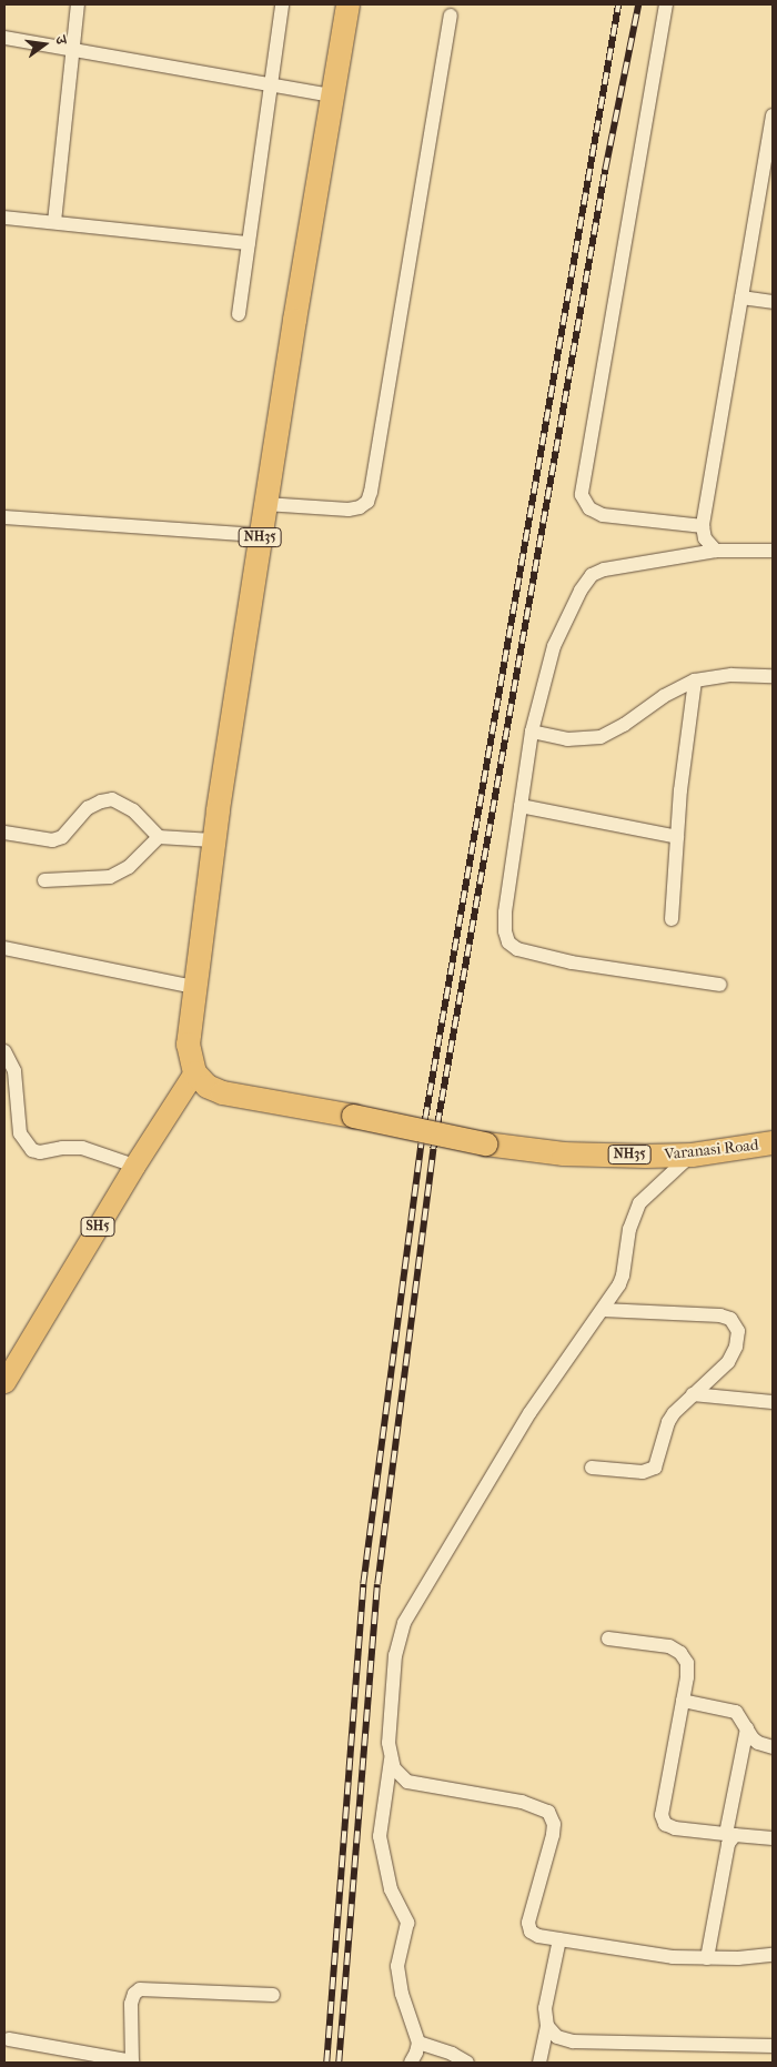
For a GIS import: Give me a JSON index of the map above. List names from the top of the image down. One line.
{"streets":{"highway":["NH35","Varanasi Road"],"main road":["SH5"]},"crossings":[["NH35","Varanasi Road"],["NH35","SH5"],["Varanasi Road","SH5"]],"north":"right"}
